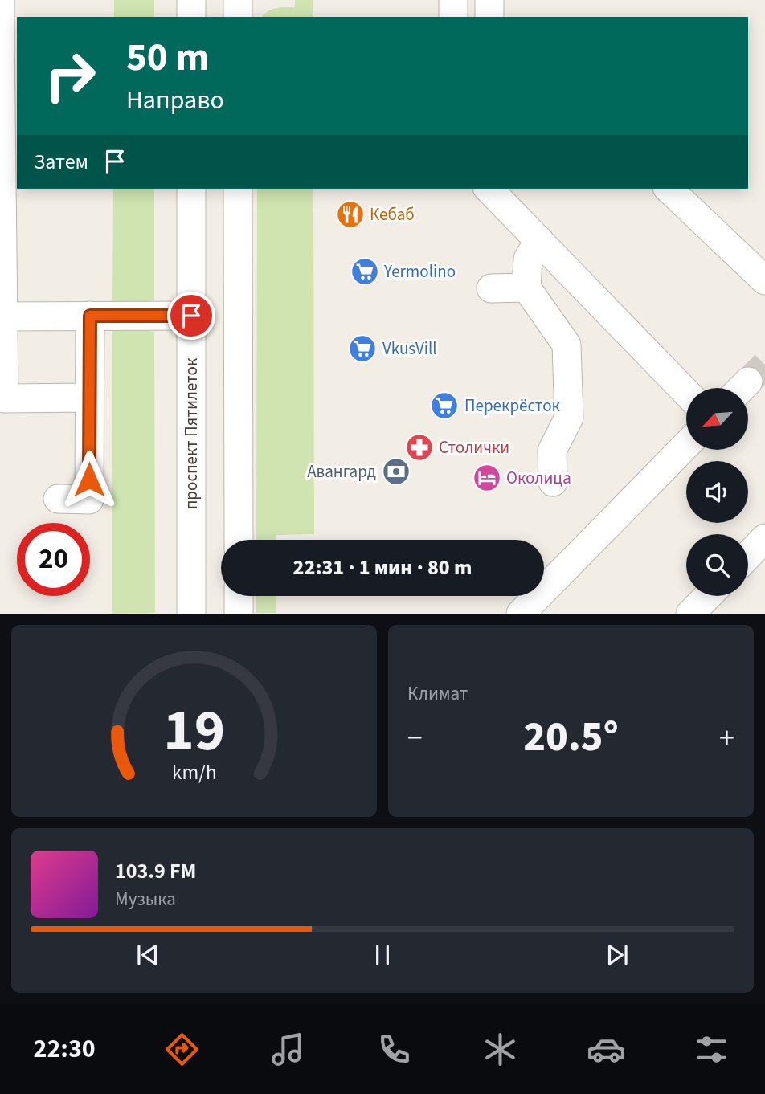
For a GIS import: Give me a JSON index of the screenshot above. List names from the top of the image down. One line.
{"streets":{"street":["проспект Пятилеток"]},"places":{"restaurant":["Кебаб"],"supermarket":["Yermolino","VkusVill","Перекрёсток"],"pharmacy":["Столички"],"bank":["Авангард"],"hotel":["Околица"]},"north":"bottom left","page":{"turn":["50 m","Направо"],"then":"Затем","limit":"20","trip":"22:31 · 1 мин · 80 m","tile":"Климат","heat":["−","20.5°","+"],"song":["103.9 FM","Музыка"],"tabs":"22:30","gauge":["19","km/h"]}}
